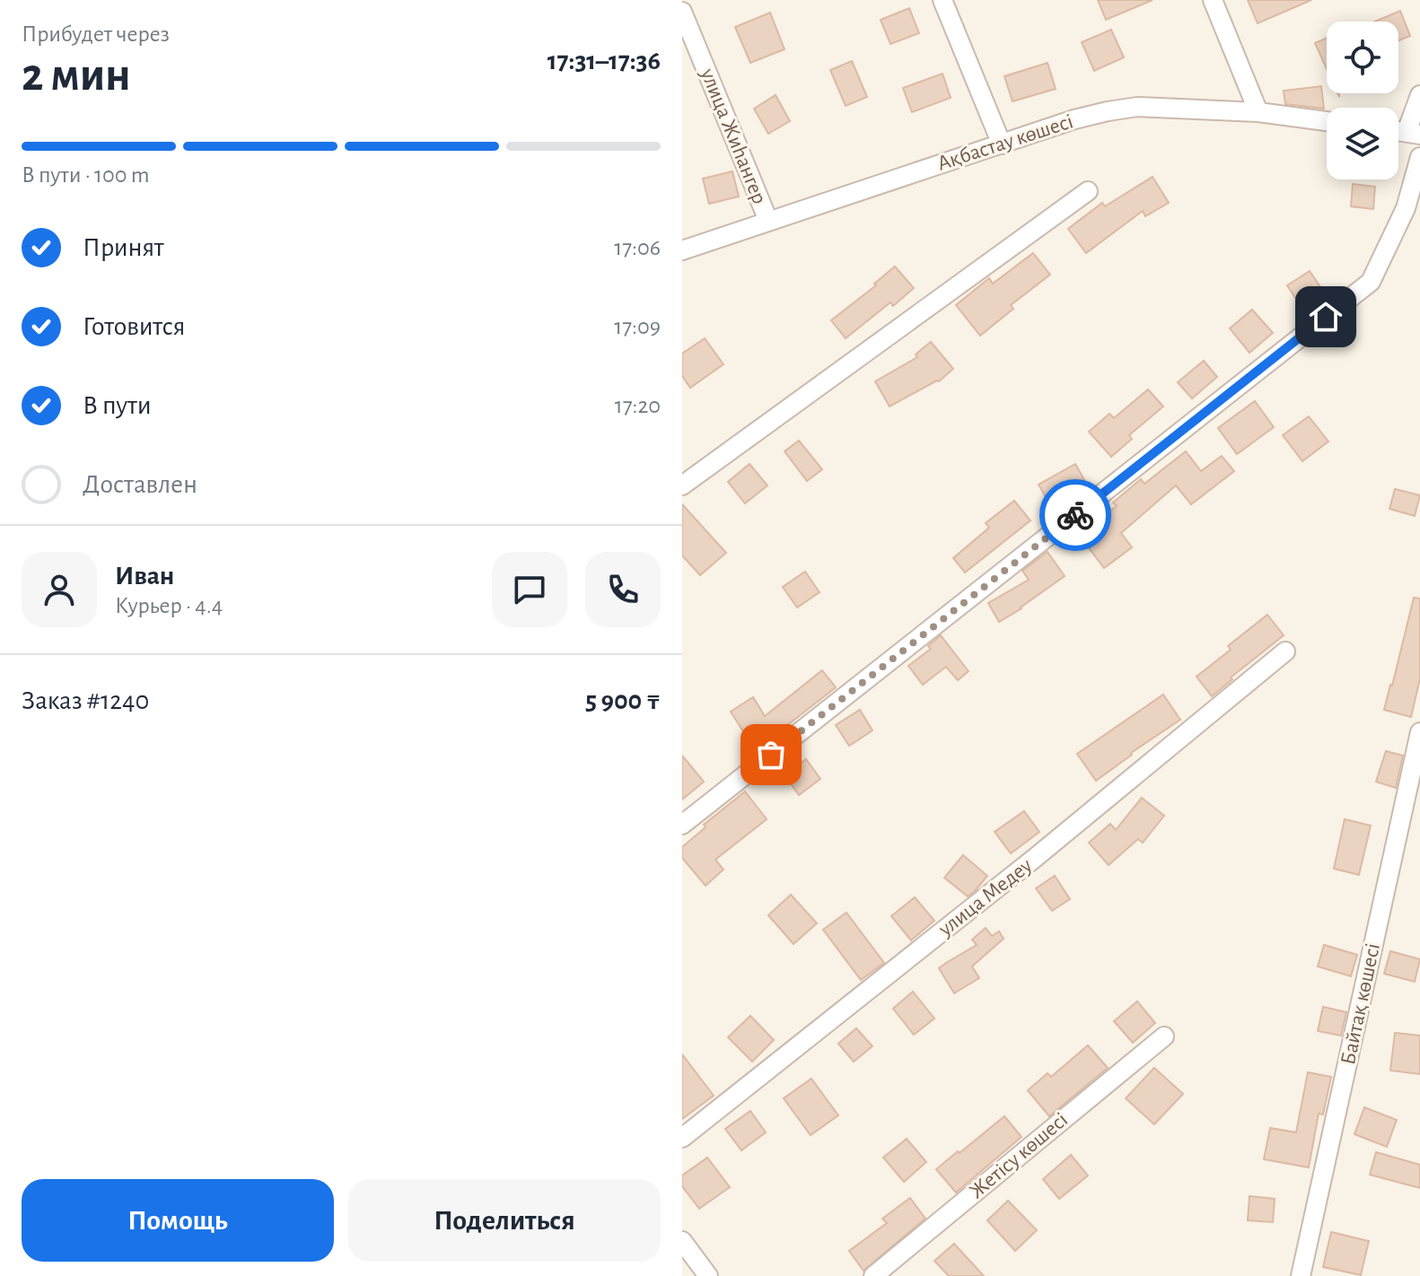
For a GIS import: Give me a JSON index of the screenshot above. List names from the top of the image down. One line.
{"streets":{"street":["улица Жиhангер","Ақбастау көшесі","улица Медеу","Байтақ көшесі","Жетісу көшесі"]},"crossings":[["улица Жиhангер","Ақбастау көшесі"]],"page":{"heading":["2 мин","Прибудет через","17:31–17:36"],"panel":["Иван","Курьер · 4.4","Заказ #1240","5 900 ₸"],"bar":"В пути · 100 m","list":[["Принят","17:06"],["Готовится","17:09"],["В пути","17:20"],"Доставлен"],"buttons":["Помощь","Поделиться"]}}
